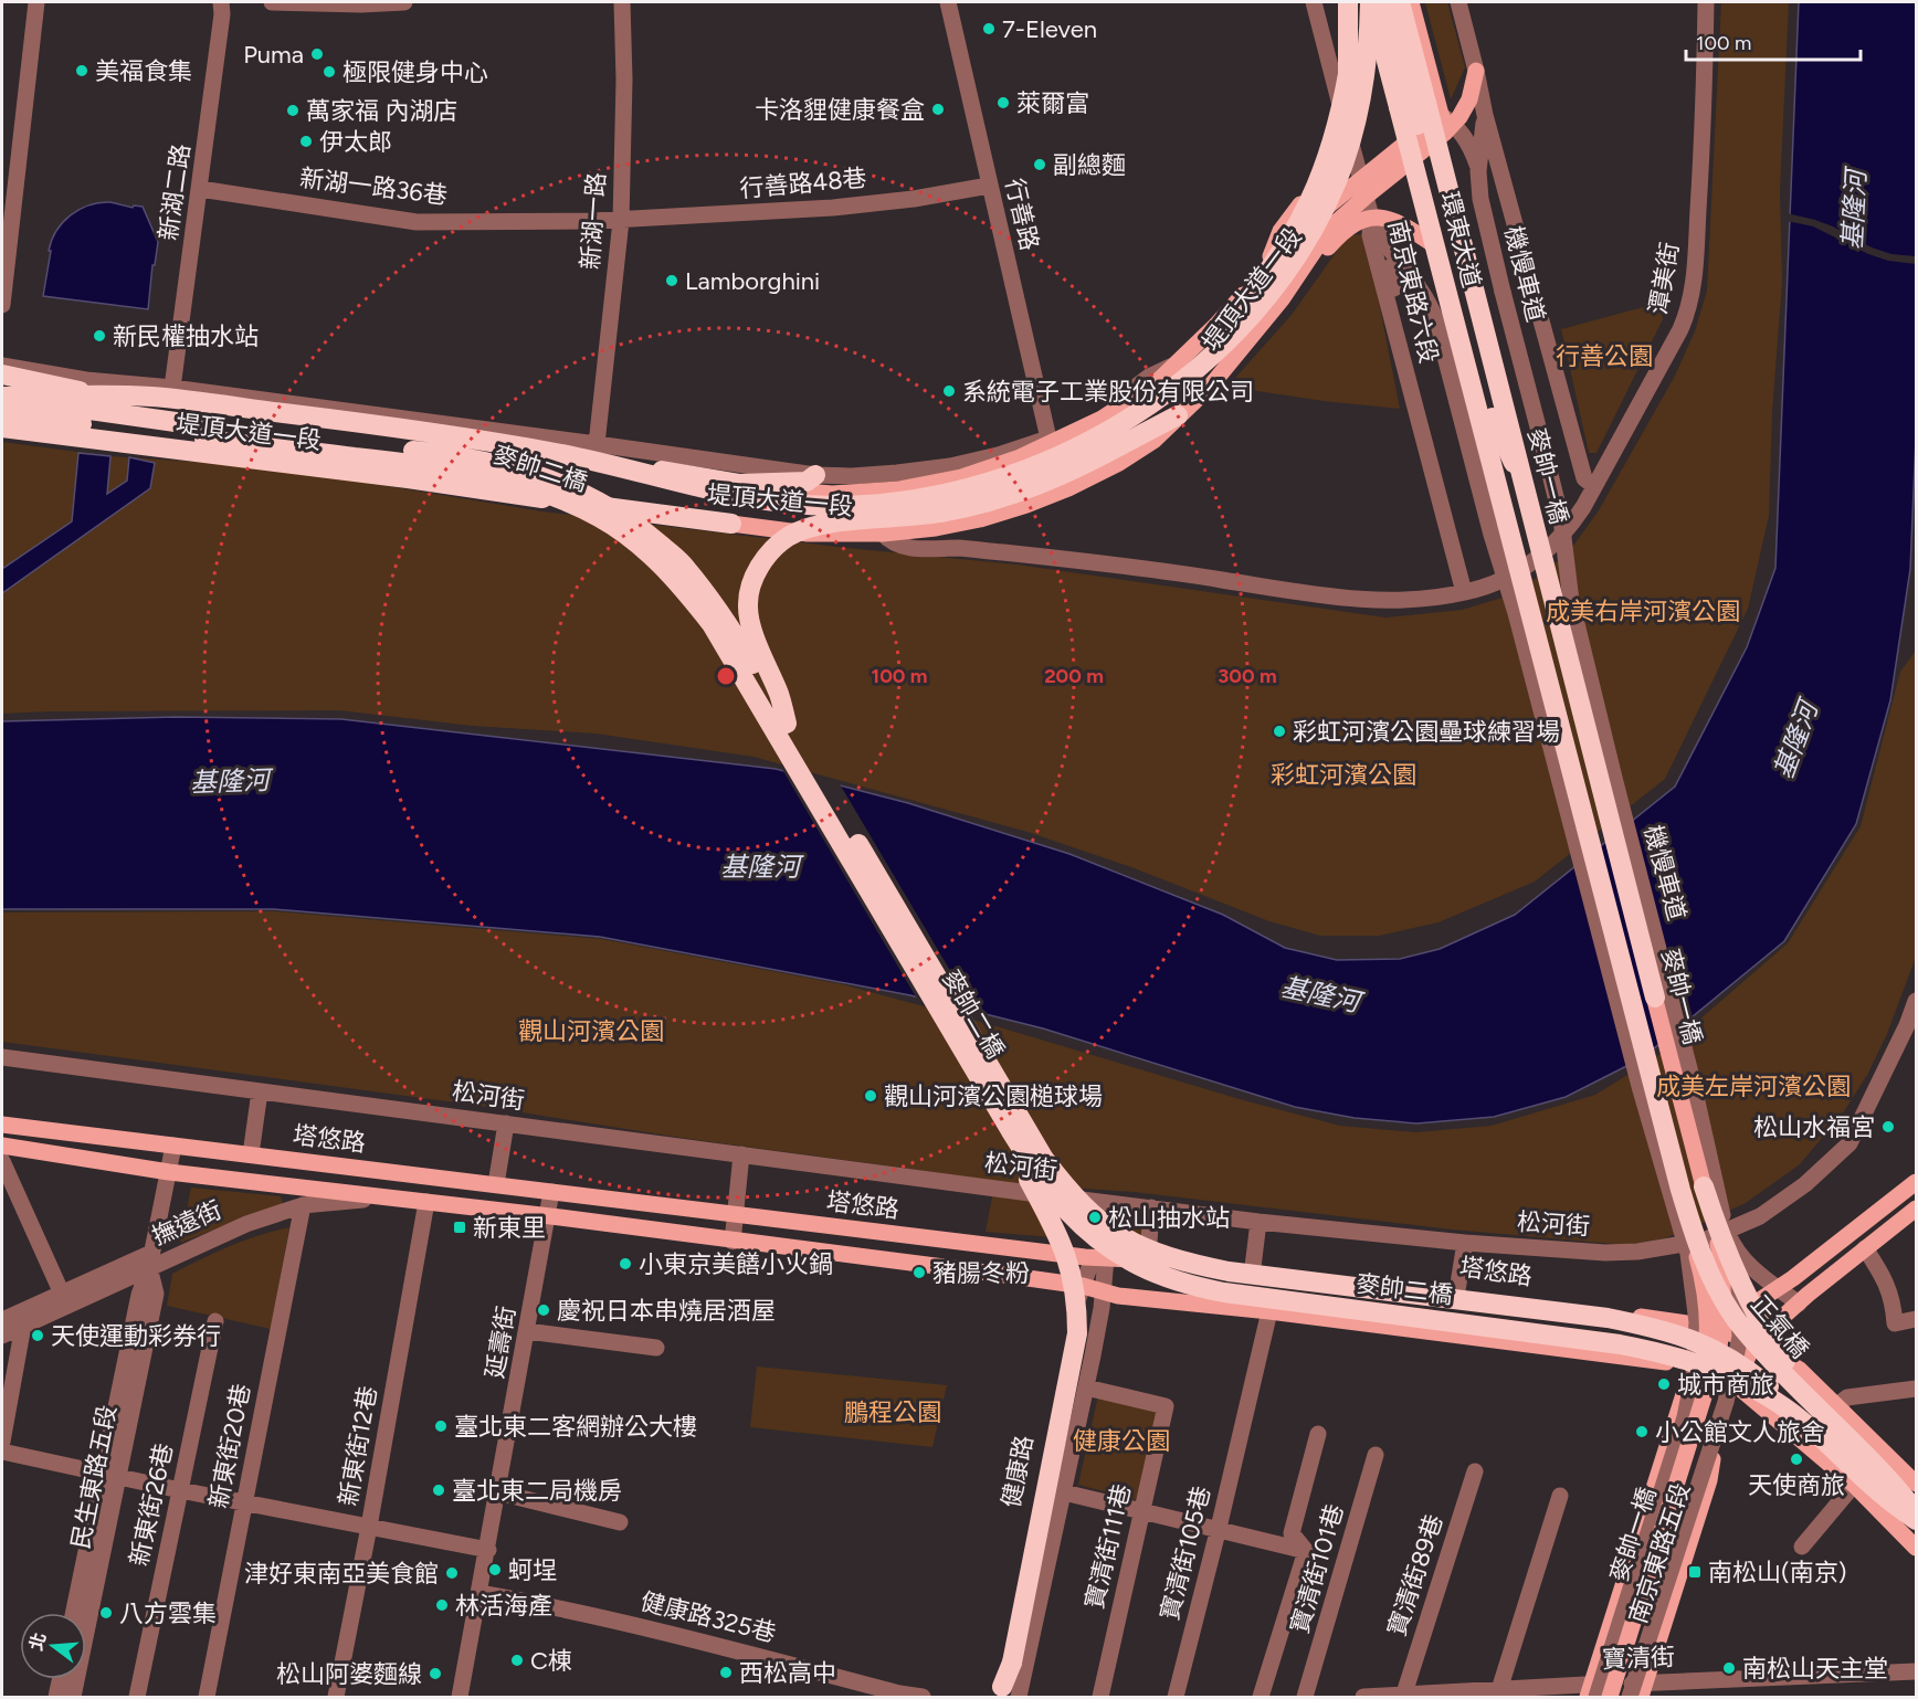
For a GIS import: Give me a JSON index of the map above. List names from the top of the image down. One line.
{"streets":{"highway":["環東大道","堤頂大道一段","麥帥二橋","麥帥一橋","正氣橋"],"main road":["南京東路六段","塔悠路","南京東路五段"],"street":["行善路48巷","新湖一路36巷","新湖二路","行善路","新湖一路","機慢車道","潭美街","松河街","撫遠街","延壽街","新東街20巷","新東街12巷","健康路","民生東路五段","新東街26巷","寶清街111巷","寶清街105巷","寶清街101巷","寶清街89巷","健康路325巷","寶清街"]},"crossings":[["行善路48巷","新湖一路36巷"],["行善路48巷","行善路"],["行善路48巷","新湖一路"],["新湖一路36巷","新湖二路"],["新湖一路36巷","新湖一路"],["新湖二路","堤頂大道一段"],["行善路","堤頂大道一段"],["新湖一路","堤頂大道一段"],["環東大道","南京東路六段"],["環東大道","麥帥一橋"],["機慢車道","堤頂大道一段"],["機慢車道","麥帥一橋"],["潭美街","堤頂大道一段"],["潭美街","南京東路六段"],["堤頂大道一段","南京東路六段"],["堤頂大道一段","麥帥一橋"],["南京東路六段","麥帥一橋"],["麥帥二橋","塔悠路"],["麥帥二橋","正氣橋"],["麥帥一橋","正氣橋"],["塔悠路","撫遠街"],["塔悠路","延壽街"],["塔悠路","新東街12巷"],["塔悠路","健康路"],["塔悠路","民生東路五段"],["塔悠路","寶清街105巷"],["塔悠路","南京東路五段"],["撫遠街","新東街20巷"],["撫遠街","民生東路五段"],["延壽街","健康路325巷"],["健康路","寶清街111巷"],["南京東路五段","寶清街"],["寶清街89巷","寶清街"]],"water":["基隆河"],"parks":["行善公園","成美右岸河濱公園","彩虹河濱公園","觀山河濱公園","成美左岸河濱公園","鵬程公園","健康公園"],"places":{"other":["7-Eleven","Puma","美福食集","極限健身中心","萊爾富","卡洛貍健康餐盒","萬家福 內湖店","伊太郎","副總麵","Lamborghini","新民權抽水站","系統電子工業股份有限公司","彩虹河濱公園壘球練習場","觀山河濱公園槌球場","松山水福宮","松山抽水站","小東京美饍小火鍋","豬腸冬粉","慶祝日本串燒居酒屋","天使運動彩券行","城市商旅","臺北東二客網辦公大樓","小公館文人旅舍","天使商旅","臺北東二局機房","蚵埕","津好東南亞美食館","林活海產","八方雲集","C棟","南松山天主堂","西松高中","松山阿婆麵線"],"transit":["新東里","南松山(南京)"]},"scale_bar":"100 m","north":"left","rings":["100 m","200 m","300 m"]}
